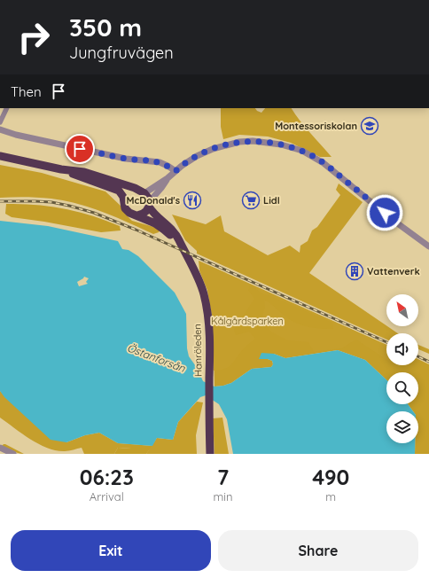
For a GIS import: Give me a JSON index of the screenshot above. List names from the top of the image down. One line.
{"streets":{"highway":["Hanröleden"]},"water":["Östanforsån"],"parks":["Kålgårdsparken"],"places":{"school or university":["Montessoriskolan"],"restaurant":["McDonald's"],"supermarket":["Lidl"],"building":["Vattenverk"]},"north":"top left","page":{"turn":["350 m","Jungfruvägen"],"then":"Then","eta":["06:23","Arrival","7","min","490","m"],"buttons":["Exit","Share"]}}
